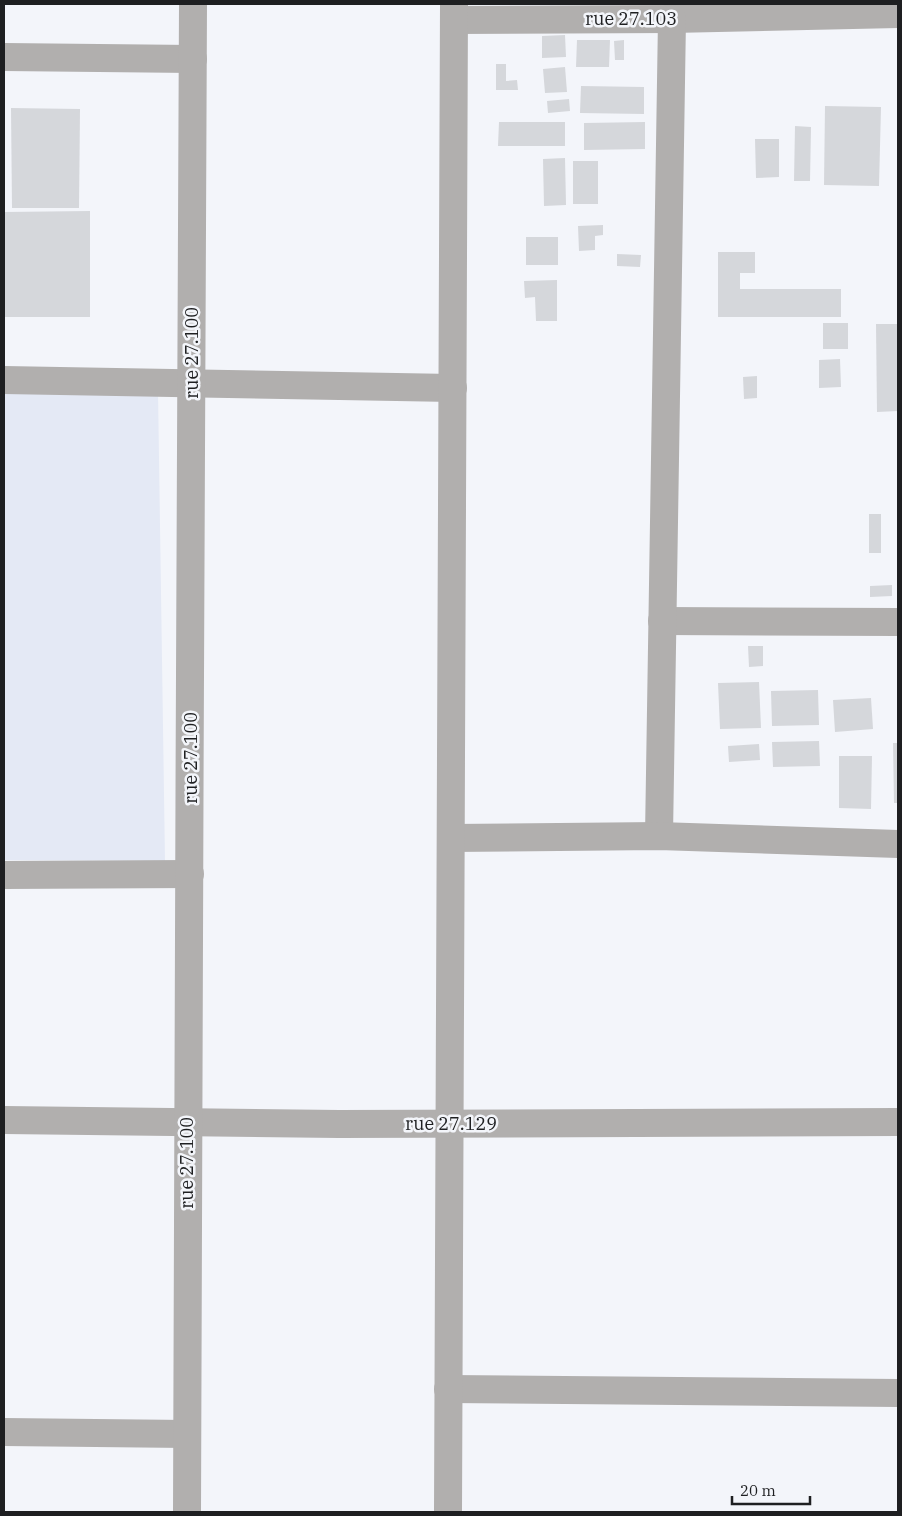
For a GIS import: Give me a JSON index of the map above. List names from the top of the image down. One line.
{"streets":{"street":["rue 27.103","rue 27.100","rue 27.129"]},"crossings":[["rue 27.100","rue 27.129"]],"scale_bar":"20 m"}
